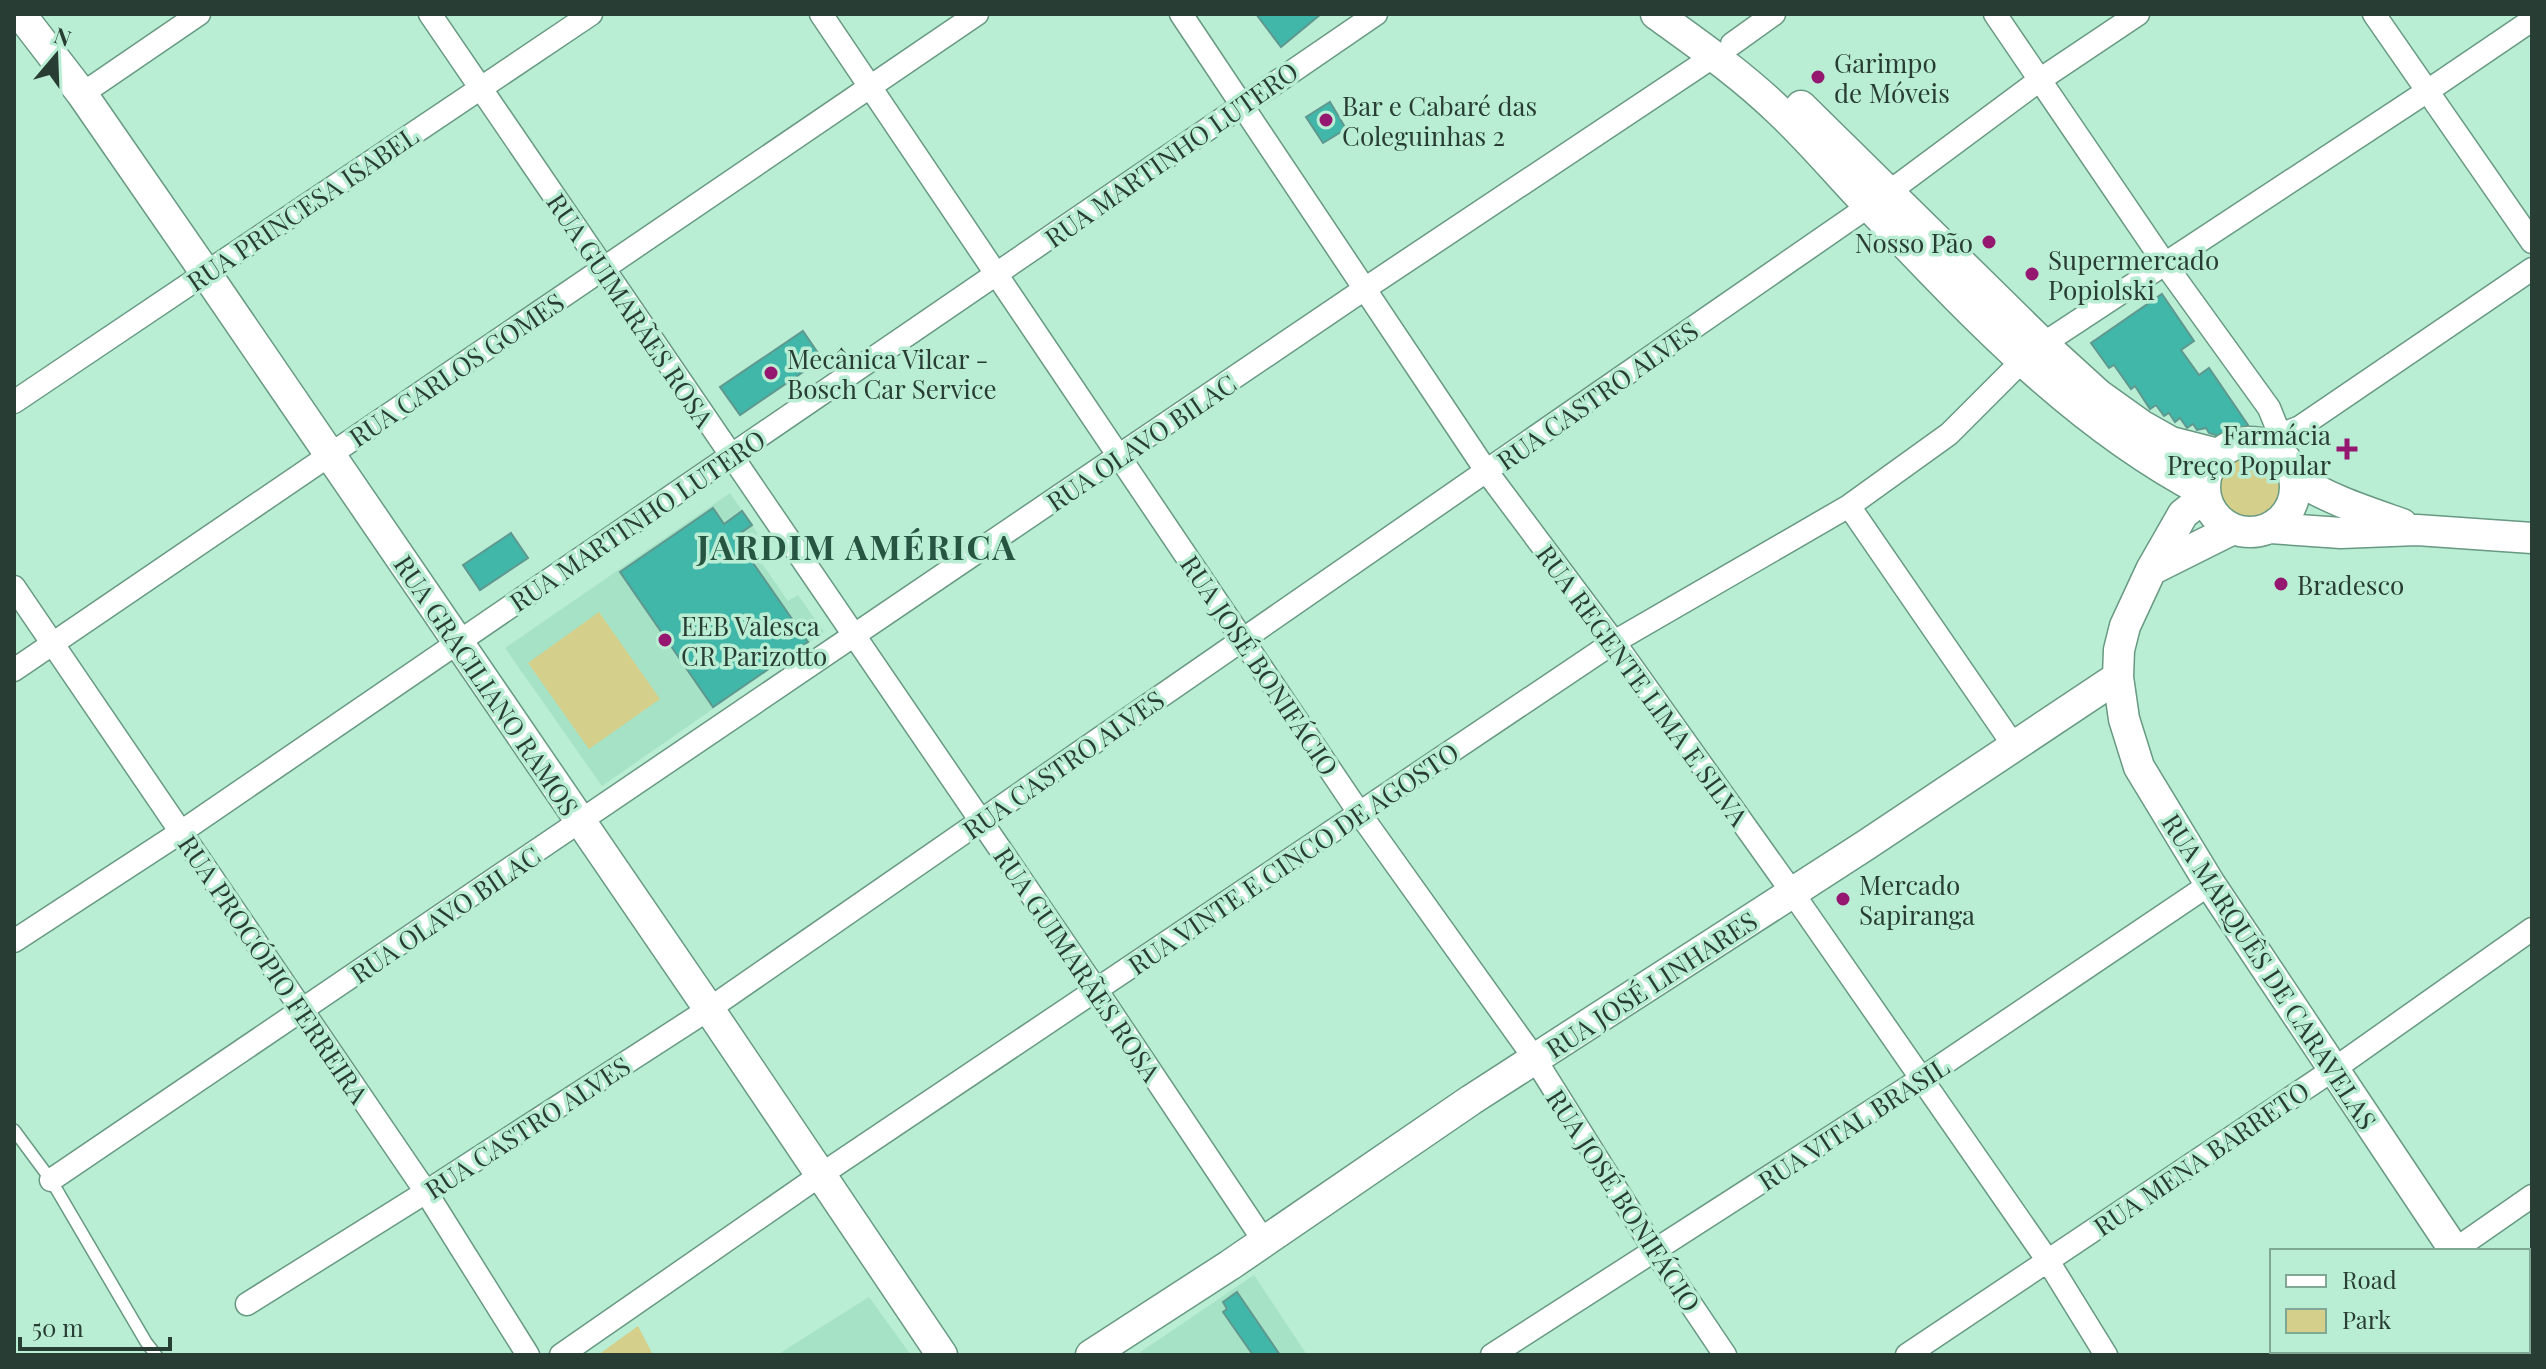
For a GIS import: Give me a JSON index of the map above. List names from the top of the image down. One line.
{"streets":{"street":["RUA MARTINHO LUTERO","RUA PRINCESA ISABEL","RUA GUIMARÃES ROSA","RUA CARLOS GOMES","RUA CASTRO ALVES","RUA OLAVO BILAC","RUA JOSÉ BONIFÁCIO","RUA GRACILIANO RAMOS","RUA REGENTE LIMA E SILVA","RUA VINTE E CINCO DE AGOSTO","RUA PROCÓPIO FERREIRA","RUA MARQUÊS DE CARAVELAS","RUA JOSÉ LINHARES","RUA VITAL BRASIL","RUA MENA BARRETO"]},"crossings":[["RUA MARTINHO LUTERO","RUA GUIMARÃES ROSA"],["RUA MARTINHO LUTERO","RUA JOSÉ BONIFÁCIO"],["RUA MARTINHO LUTERO","RUA GRACILIANO RAMOS"],["RUA MARTINHO LUTERO","RUA REGENTE LIMA E SILVA"],["RUA MARTINHO LUTERO","RUA PROCÓPIO FERREIRA"],["RUA PRINCESA ISABEL","RUA GUIMARÃES ROSA"],["RUA PRINCESA ISABEL","RUA GRACILIANO RAMOS"],["RUA GUIMARÃES ROSA","RUA CARLOS GOMES"],["RUA GUIMARÃES ROSA","RUA CASTRO ALVES"],["RUA GUIMARÃES ROSA","RUA OLAVO BILAC"],["RUA GUIMARÃES ROSA","RUA VINTE E CINCO DE AGOSTO"],["RUA GUIMARÃES ROSA","RUA JOSÉ LINHARES"],["RUA CARLOS GOMES","RUA JOSÉ BONIFÁCIO"],["RUA CARLOS GOMES","RUA GRACILIANO RAMOS"],["RUA CARLOS GOMES","RUA PROCÓPIO FERREIRA"],["RUA CASTRO ALVES","RUA JOSÉ BONIFÁCIO"],["RUA CASTRO ALVES","RUA GRACILIANO RAMOS"],["RUA CASTRO ALVES","RUA REGENTE LIMA E SILVA"],["RUA CASTRO ALVES","RUA PROCÓPIO FERREIRA"],["RUA OLAVO BILAC","RUA JOSÉ BONIFÁCIO"],["RUA OLAVO BILAC","RUA GRACILIANO RAMOS"],["RUA OLAVO BILAC","RUA REGENTE LIMA E SILVA"],["RUA OLAVO BILAC","RUA PROCÓPIO FERREIRA"],["RUA JOSÉ BONIFÁCIO","RUA VINTE E CINCO DE AGOSTO"],["RUA JOSÉ BONIFÁCIO","RUA JOSÉ LINHARES"],["RUA JOSÉ BONIFÁCIO","RUA VITAL BRASIL"],["RUA GRACILIANO RAMOS","RUA VINTE E CINCO DE AGOSTO"],["RUA REGENTE LIMA E SILVA","RUA VINTE E CINCO DE AGOSTO"],["RUA REGENTE LIMA E SILVA","RUA JOSÉ LINHARES"],["RUA REGENTE LIMA E SILVA","RUA VITAL BRASIL"],["RUA REGENTE LIMA E SILVA","RUA MENA BARRETO"],["RUA MARQUÊS DE CARAVELAS","RUA JOSÉ LINHARES"],["RUA MARQUÊS DE CARAVELAS","RUA VITAL BRASIL"],["RUA MARQUÊS DE CARAVELAS","RUA MENA BARRETO"]],"districts":["JARDIM AMÉRICA"],"places":{"other":["Garimpo de Móveis","Bar e Cabaré das Coleguinhas 2","Nosso Pão","Supermercado Popiolski","Mecânica Vilcar - Bosch Car Service","Bradesco","EEB Valesca CR Parizotto","Mercado Sapiranga"],"health":["Farmácia Preço Popular"]},"legend":["Road","Park"],"scale_bar":"50 m","north":"top"}
